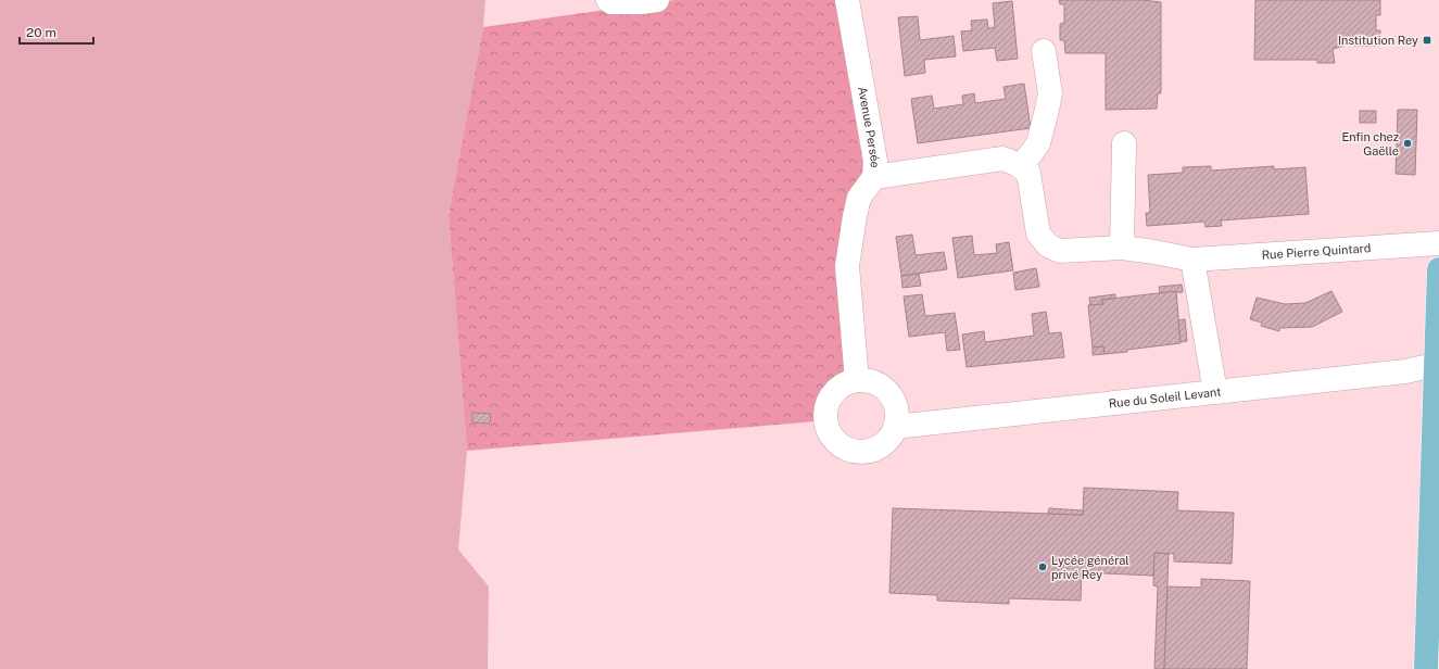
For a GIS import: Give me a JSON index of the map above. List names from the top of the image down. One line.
{"streets":{"street":["Avenue Persée","Rue Pierre Quintard","Rue du Soleil Levant"]},"crossings":[["Avenue Persée","Rue du Soleil Levant"]],"places":{"transit":["Institution Rey"],"other":["Enfin chez Gaëlle","Lycée général privé Rey"]},"scale_bar":"20 m"}
